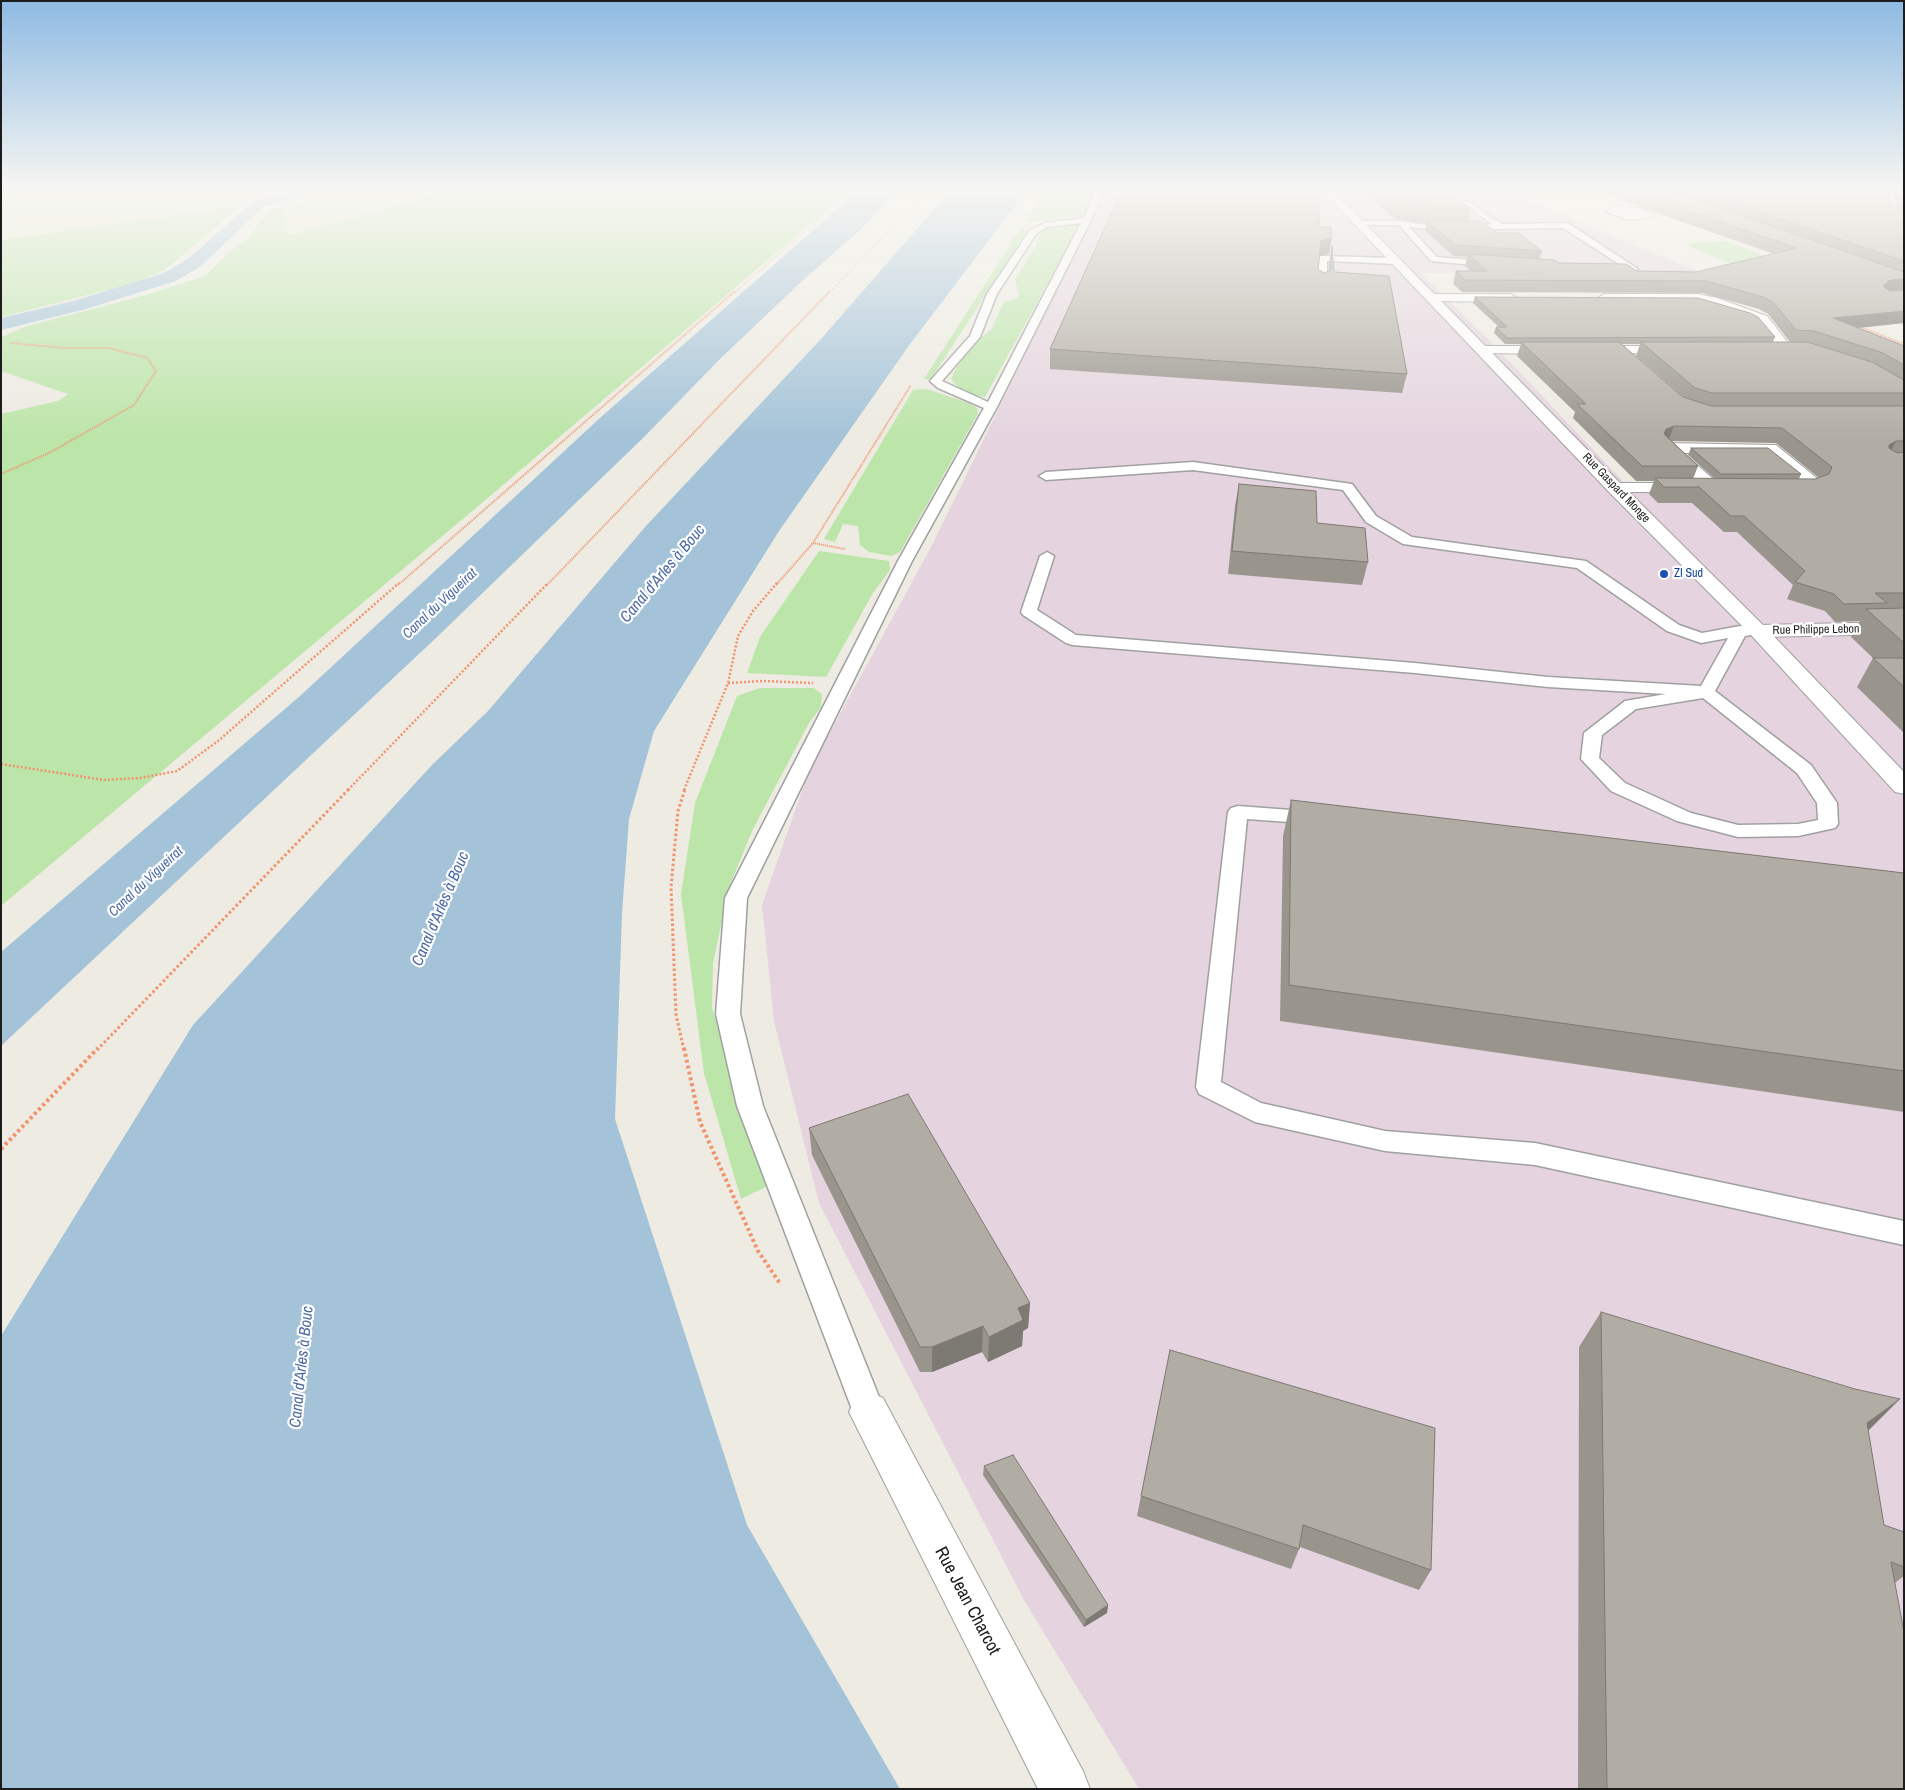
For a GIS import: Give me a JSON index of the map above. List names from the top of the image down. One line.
{"streets":{"street":["Rue Gaspard Monge","Rue Philippe Lebon","Rue Jean Charcot"]},"crossings":[["Rue Gaspard Monge","Rue Philippe Lebon"]],"water":["Canal d'Arles à Bouc","Canal du Vigueirat"],"places":["ZI Sud"]}
